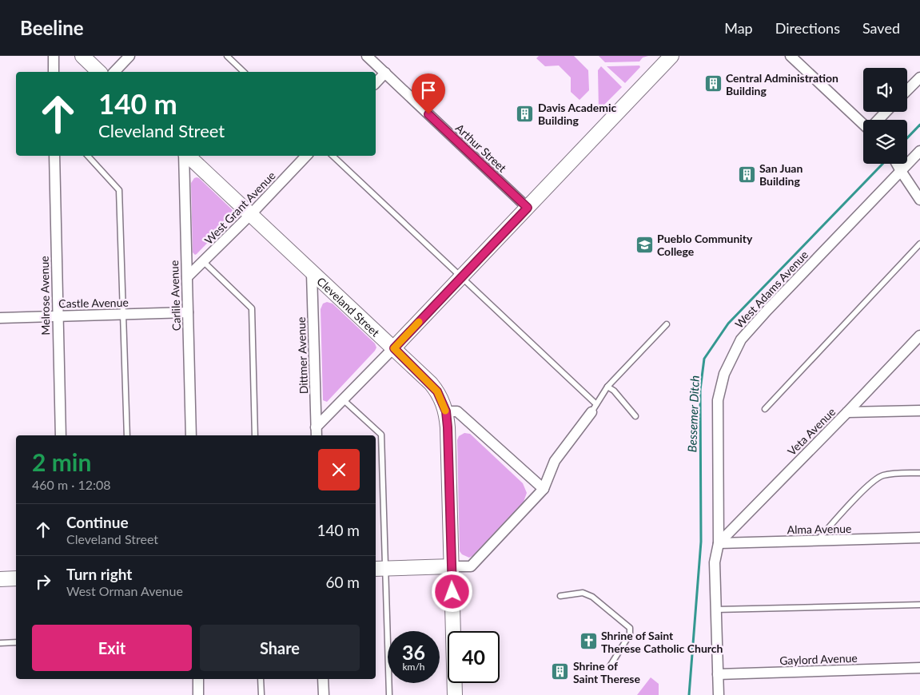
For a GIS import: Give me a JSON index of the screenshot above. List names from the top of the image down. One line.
{"streets":{"street":["Arthur Street","West Grant Avenue","West Adams Avenue","Melrose Avenue","Carlile Avenue","Castle Avenue","Cleveland Street","Dittmer Avenue","Veta Avenue","Alma Avenue","Gaylord Avenue"]},"crossings":[["West Grant Avenue","Carlile Avenue"],["West Grant Avenue","Cleveland Street"],["West Adams Avenue","Veta Avenue"],["West Adams Avenue","Alma Avenue"],["West Adams Avenue","Gaylord Avenue"],["Melrose Avenue","Castle Avenue"],["Carlile Avenue","Castle Avenue"],["Cleveland Street","Dittmer Avenue"],["Veta Avenue","Alma Avenue"]],"water":["Bessemer Ditch"],"places":{"building":["Central Administration Building","Davis Academic Building","San Juan Building","Shrine of Saint Therese"],"school or university":["Pueblo Community College"],"church":["Shrine of Saint Therese Catholic Church"]},"page":{"header":"Beeline","nav":["Map","Directions","Saved"],"turn":["140 m","Cleveland Street"],"heading":["2 min","460 m · 12:08"],"list":[{"name":"Continue","note":"Cleveland Street","value":"140 m"},{"name":"Turn right","note":"West Orman Avenue","value":"60 m"}],"buttons":["Exit","Share"],"speed":"36 km/h","limit":"40"}}
